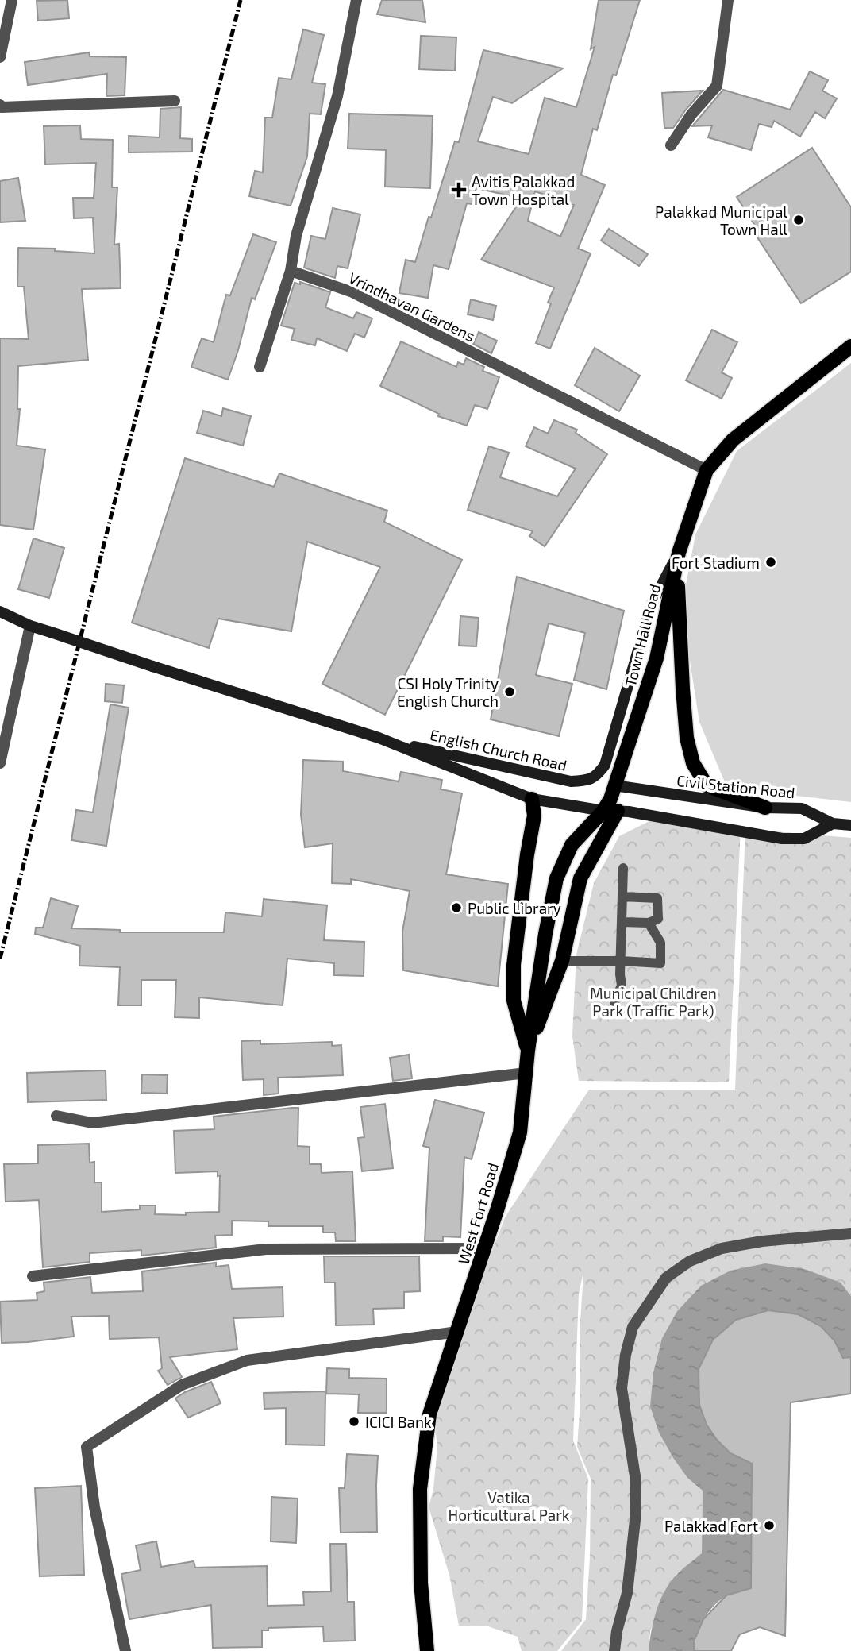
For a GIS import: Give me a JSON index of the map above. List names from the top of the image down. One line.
{"streets":{"main road":["Town Hall Road","English Church Road","Civil Station Road","West Fort Road"],"street":["Vrindhavan Gardens"]},"crossings":[["Vrindhavan Gardens","Town Hall Road"],["Town Hall Road","English Church Road"],["Town Hall Road","Civil Station Road"],["Town Hall Road","West Fort Road"],["English Church Road","Civil Station Road"],["English Church Road","West Fort Road"],["Civil Station Road","West Fort Road"]],"parks":["Municipal Children Park (Traffic Park)","Vatika Horticultural Park"],"places":{"health":["Avitis Palakkad Town Hospital"],"other":["Palakkad Municipal Town Hall","Fort Stadium","CSI Holy Trinity English Church","Public Library","ICICI Bank","Palakkad Fort"]}}
